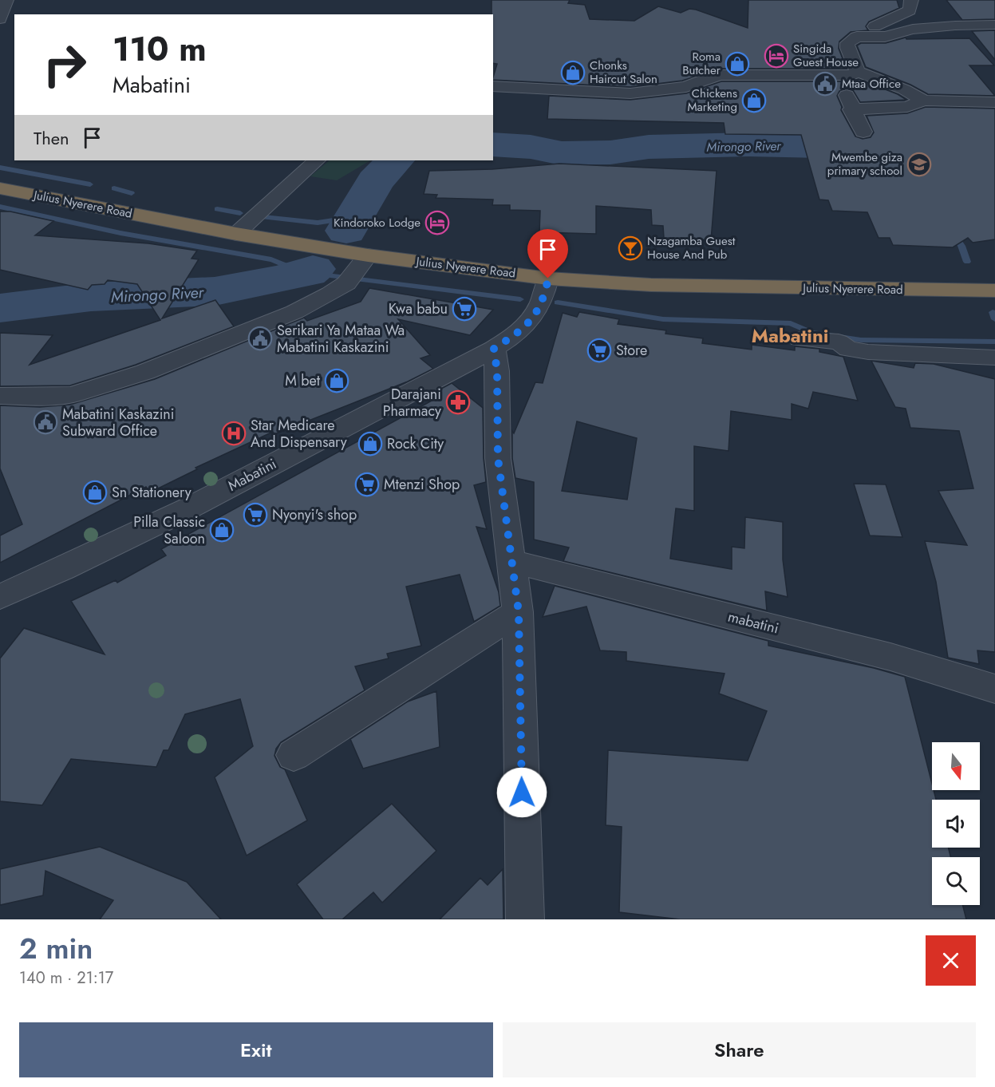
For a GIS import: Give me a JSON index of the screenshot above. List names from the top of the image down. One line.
{"streets":{"highway":["Julius Nyerere Road"],"street":["Mabatini","mabatini"]},"crossings":[["Julius Nyerere Road","Mabatini"]],"districts":["Mabatini"],"water":["Mirongo River"],"places":{"hotel":["Singida Guest House","Kindoroko Lodge"],"shop":["Roma Butcher","Chonks Haircut Salon","Chickens Marketing","M bet","Rock City","Sn Stationery","Pilla Classic Saloon"],"public building":["Mtaa Office","Serikari Ya Mataa Wa Mabatini Kaskazini","Mabatini Kaskazini Subward Office"],"school or university":["Mwembe giza primary school"],"bar":["Nzagamba Guest House And Pub"],"supermarket":["Kwa babu","Store","Mtenzi Shop","Nyonyi's shop"],"pharmacy":["Darajani Pharmacy"],"hospital":["Star Medicare And Dispensary"]},"north":"bottom","page":{"turn":["110 m","Mabatini"],"then":"Then","heading":["2 min","140 m · 21:17"],"buttons":["Exit","Share"]}}
